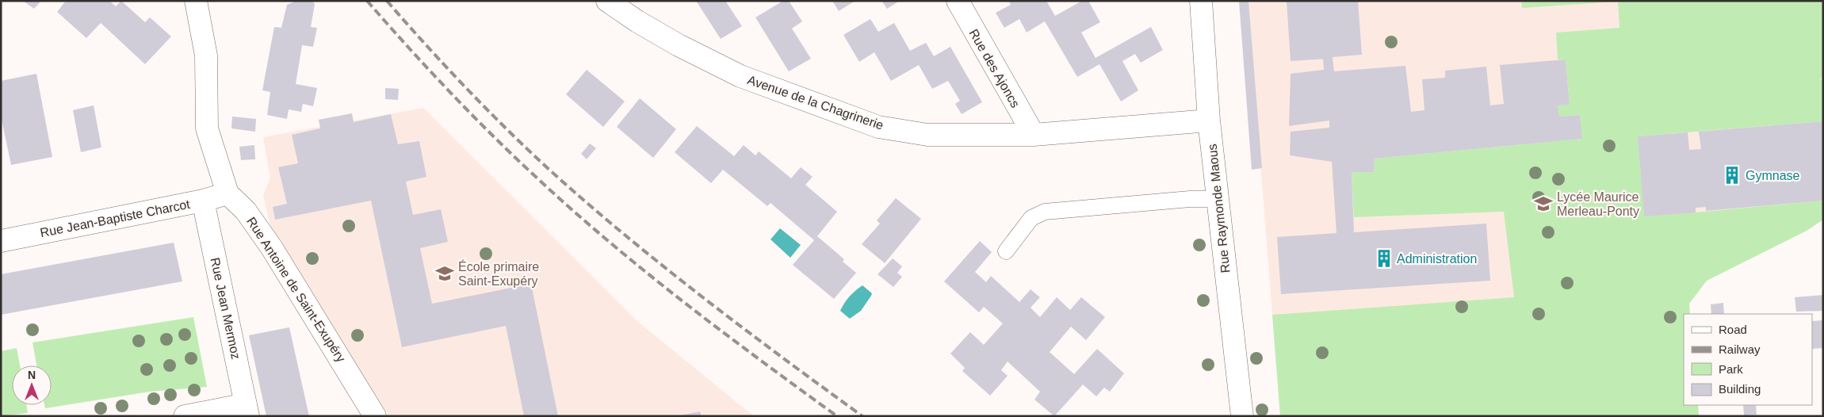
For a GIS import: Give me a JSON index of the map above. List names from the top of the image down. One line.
{"streets":{"street":["Rue des Ajoncs","Avenue de la Chagrinerie","Rue Raymonde Maous","Rue Jean-Baptiste Charcot","Rue Antoine de Saint-Exupéry","Rue Jean Mermoz"]},"crossings":[["Rue des Ajoncs","Avenue de la Chagrinerie"],["Avenue de la Chagrinerie","Rue Raymonde Maous"],["Rue Jean-Baptiste Charcot","Rue Antoine de Saint-Exupéry"],["Rue Jean-Baptiste Charcot","Rue Jean Mermoz"]],"places":{"building":["Gymnase","Administration"],"school or university":["Lycée Maurice Merleau-Ponty","École primaire Saint-Exupéry"]},"legend":["Road","Railway","Park","Building"],"north":"top"}
